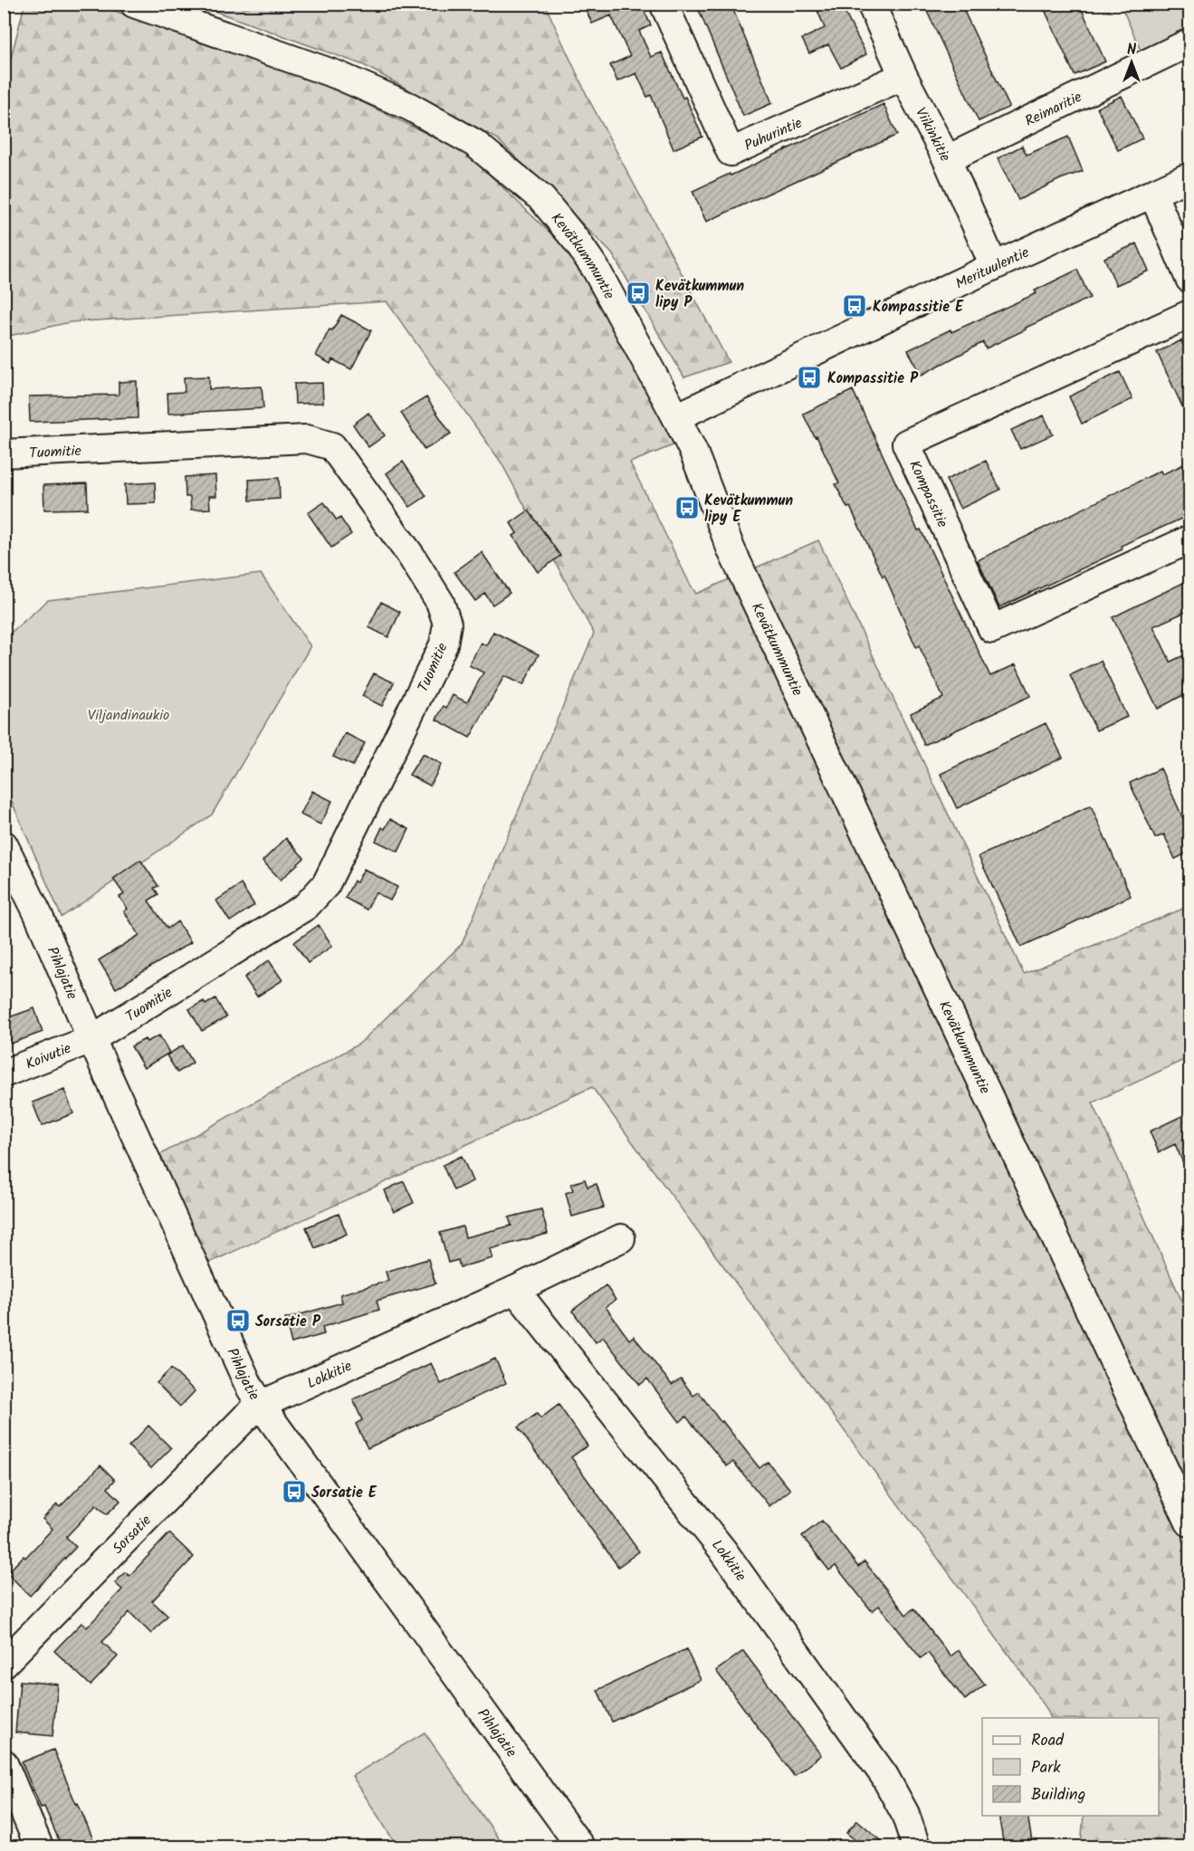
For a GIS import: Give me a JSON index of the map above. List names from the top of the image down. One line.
{"streets":{"street":["Reimaritie","Puhurintie","Viikinkitie","Kevätkummuntie","Merituulentie","Tuomitie","Kompassitie","Pihlajatie","Koivutie","Lokkitie","Sorsatie"]},"crossings":[["Reimaritie","Viikinkitie"],["Puhurintie","Viikinkitie"],["Viikinkitie","Merituulentie"],["Kevätkummuntie","Merituulentie"],["Tuomitie","Pihlajatie"],["Tuomitie","Koivutie"],["Pihlajatie","Koivutie"],["Pihlajatie","Lokkitie"],["Pihlajatie","Sorsatie"],["Lokkitie","Sorsatie"]],"parks":["Viljandinaukio"],"places":{"bus stop":["Kevätkummun lipy P","Kompassitie E","Kompassitie P","Kevätkummun lipy E","Sorsatie P","Sorsatie E"]},"legend":["Road","Park","Building"],"north":"top"}
